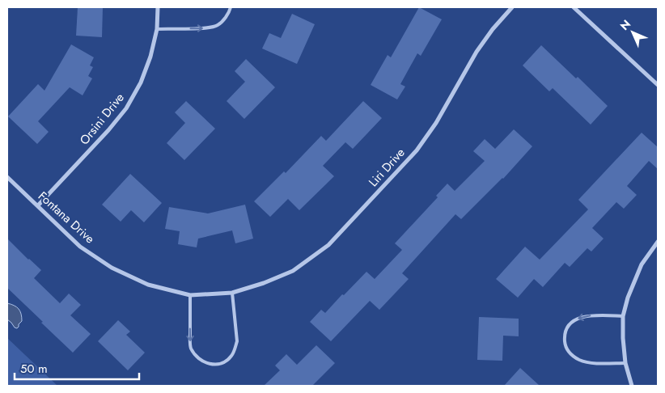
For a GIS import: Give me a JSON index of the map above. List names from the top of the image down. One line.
{"streets":{"street":["Orsini Drive","Liri Drive","Fontana Drive"]},"crossings":[["Orsini Drive","Fontana Drive"],["Liri Drive","Fontana Drive"]],"scale_bar":"50 m","north":"top left"}
